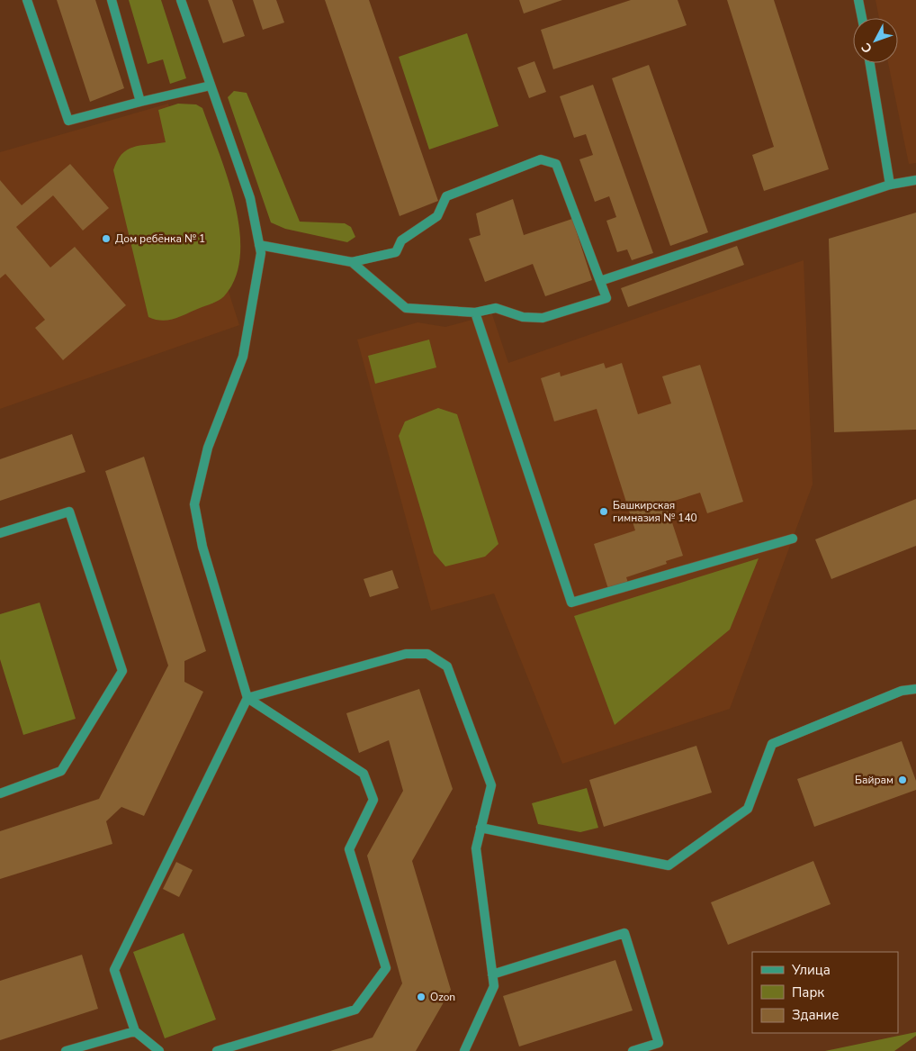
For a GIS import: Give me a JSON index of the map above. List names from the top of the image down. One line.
{"places":["Дом ребёнка № 1","Башкирская гимназия № 140","Байрам","Ozon"],"legend":["Улица","Парк","Здание"],"north":"bottom left"}
